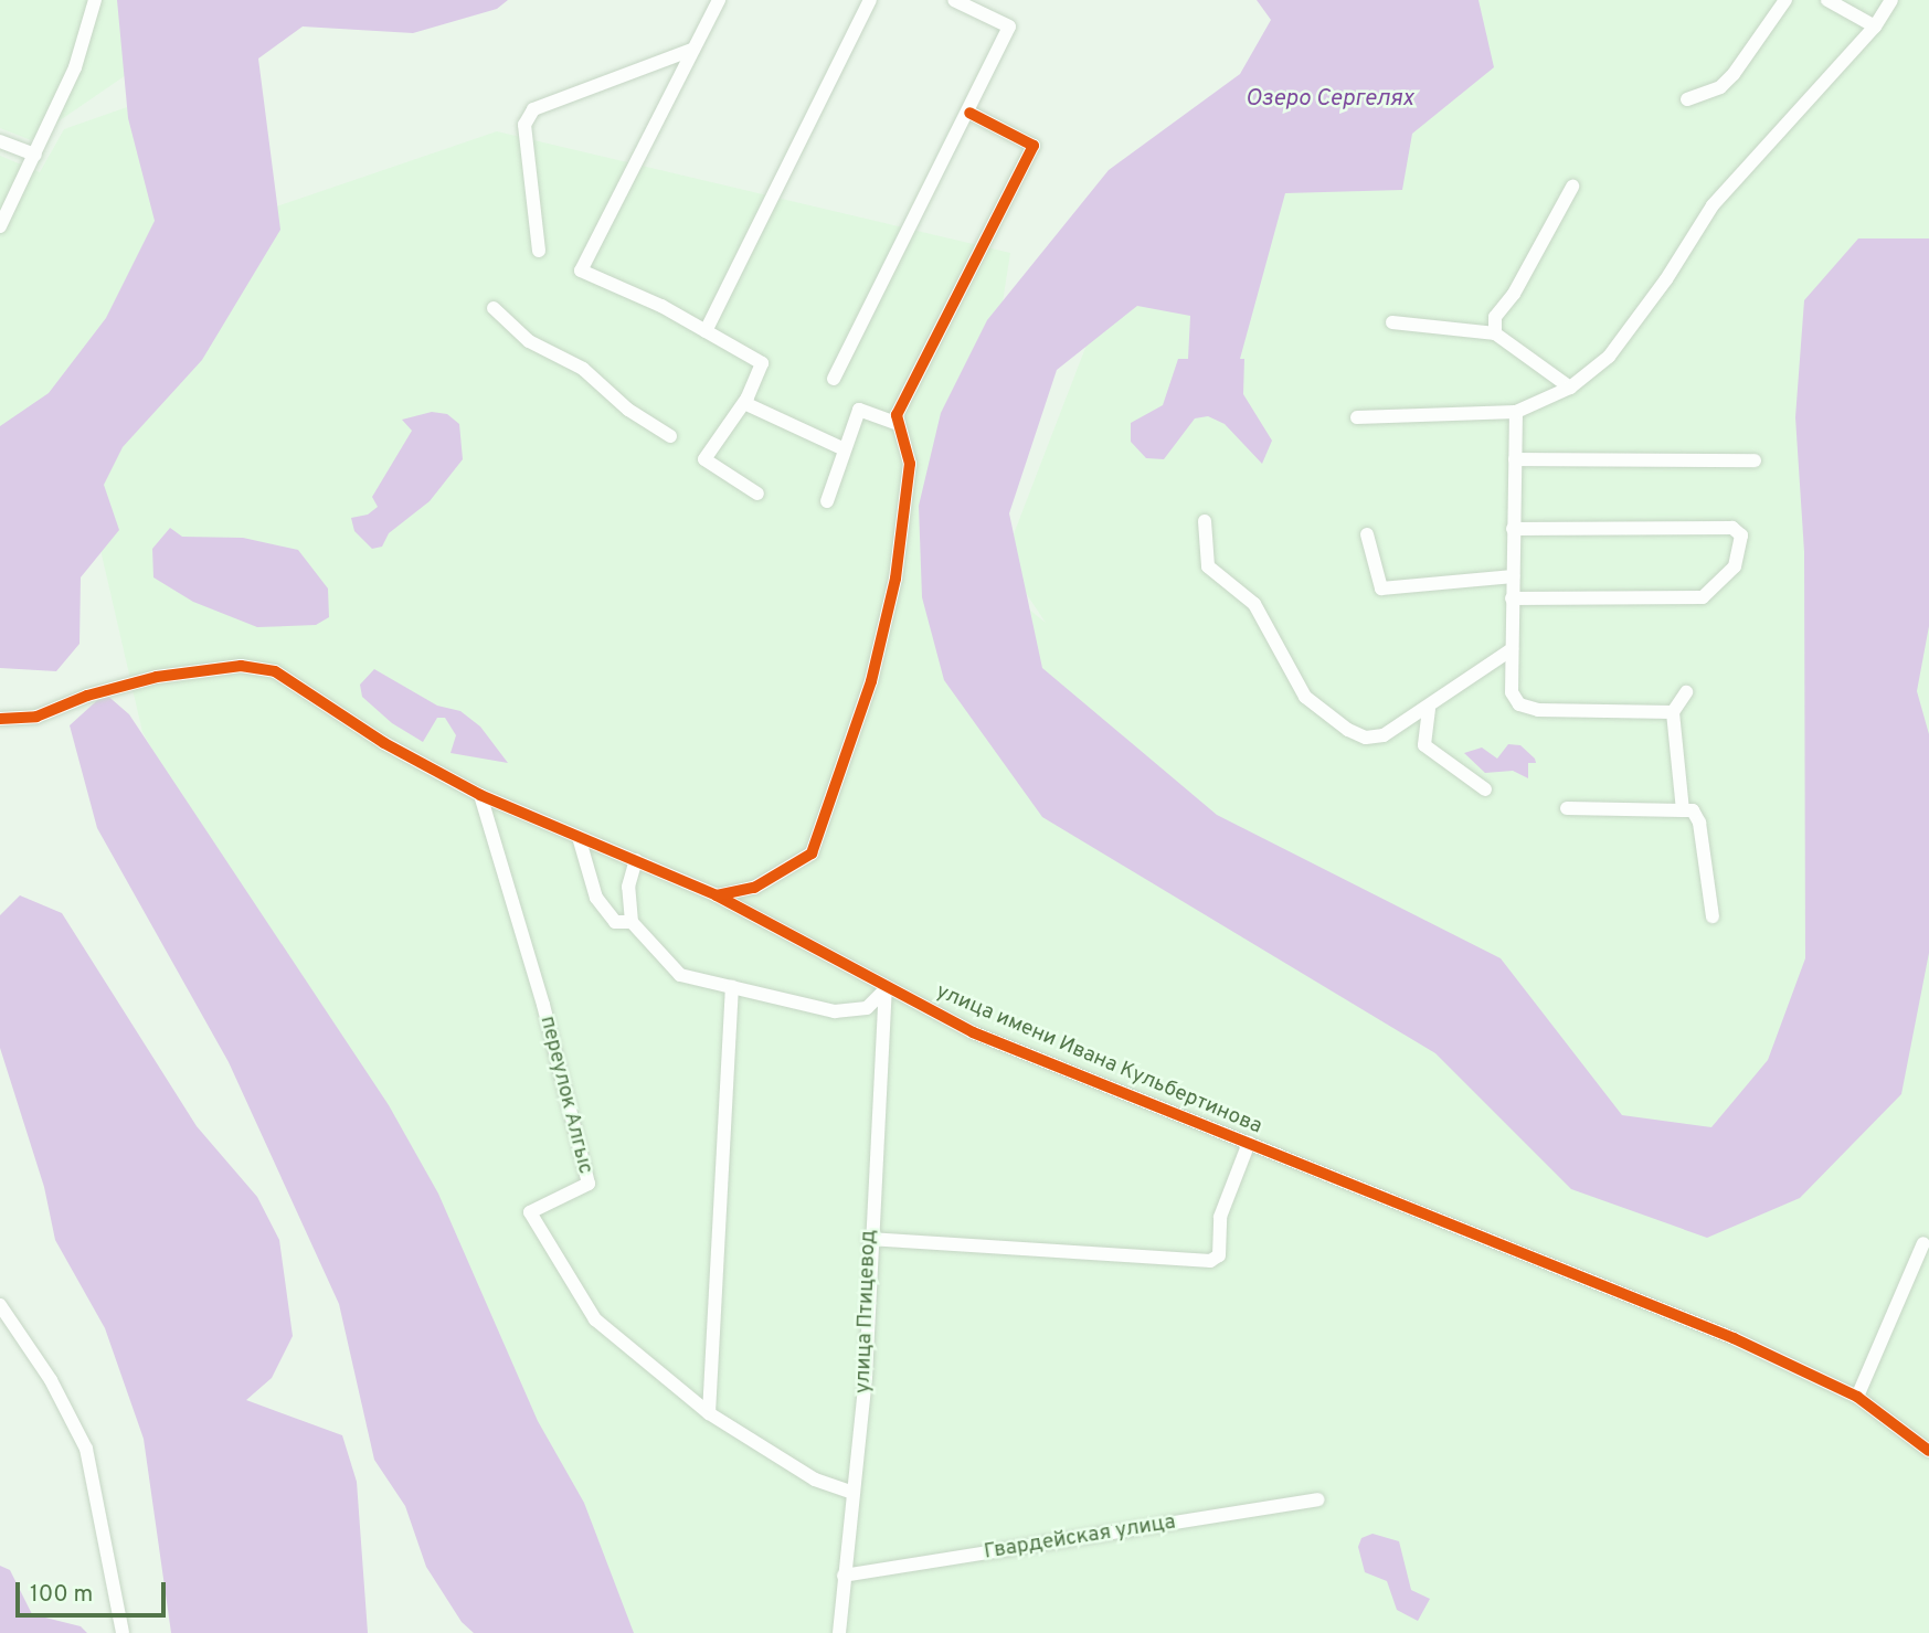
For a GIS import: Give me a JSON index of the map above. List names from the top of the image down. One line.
{"streets":{"street":["улица имени Ивана Кульбертинова","переулок Алгыс","улица Птицевод","Гвардейская улица"]},"crossings":[["улица имени Ивана Кульбертинова","переулок Алгыс"],["улица имени Ивана Кульбертинова","улица Птицевод"],["переулок Алгыс","улица Птицевод"],["улица Птицевод","Гвардейская улица"]],"water":["Озеро Сергелях"],"scale_bar":"100 m"}
